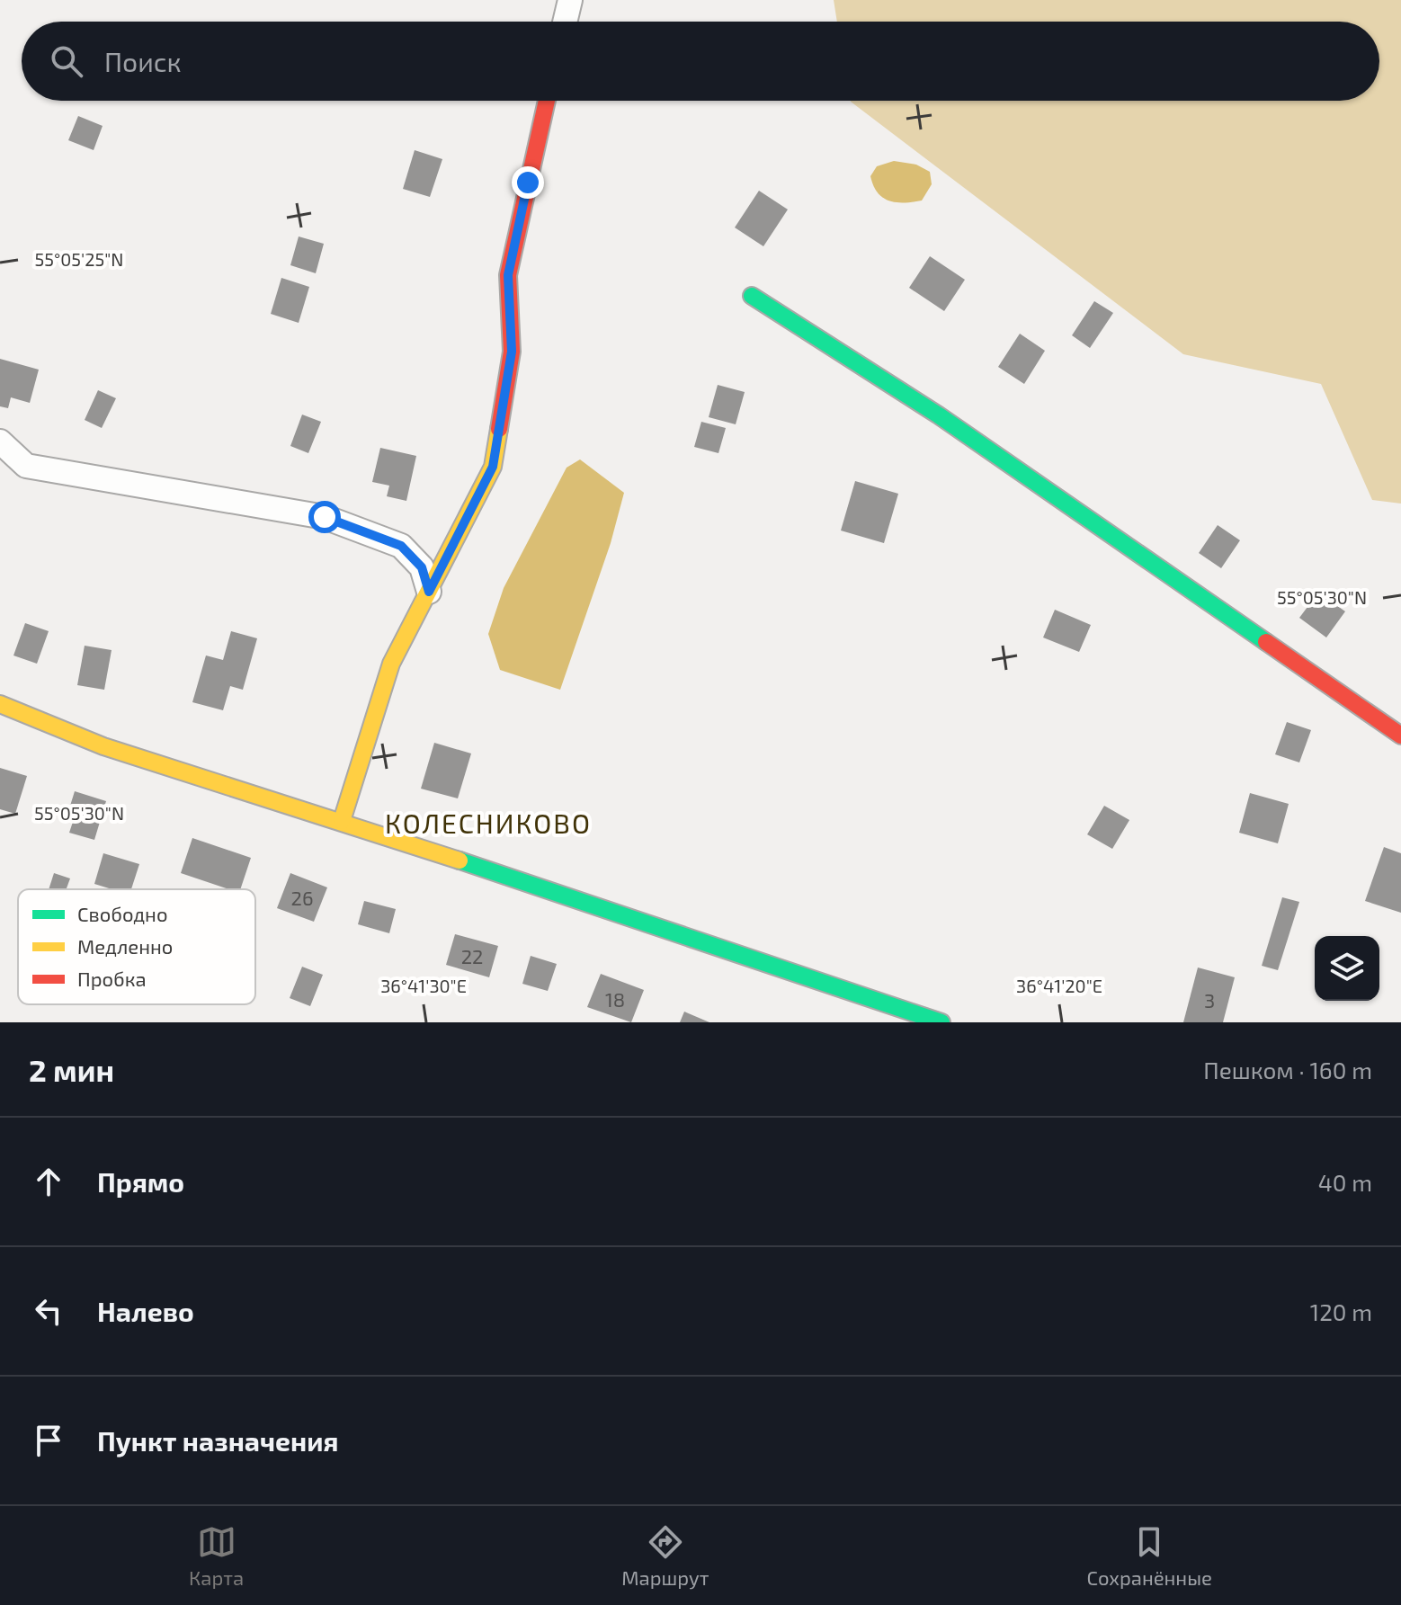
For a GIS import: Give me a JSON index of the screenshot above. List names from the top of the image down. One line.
{"districts":["КОЛЕСНИКОВО"],"house_numbers":["26","22","18","3"],"legend":["Свободно","Медленно","Пробка"],"page":{"search":"Поиск","heading":["2 мин","Пешком · 160 m"],"list":[["Прямо","40 m"],["Налево","120 m"],"Пункт назначения"],"nav":["Карта","Маршрут","Сохранённые"]},"coordinates":["55°05'25\"N","55°05'30\"N","36°41'30\"E","36°41'20\"E"]}
